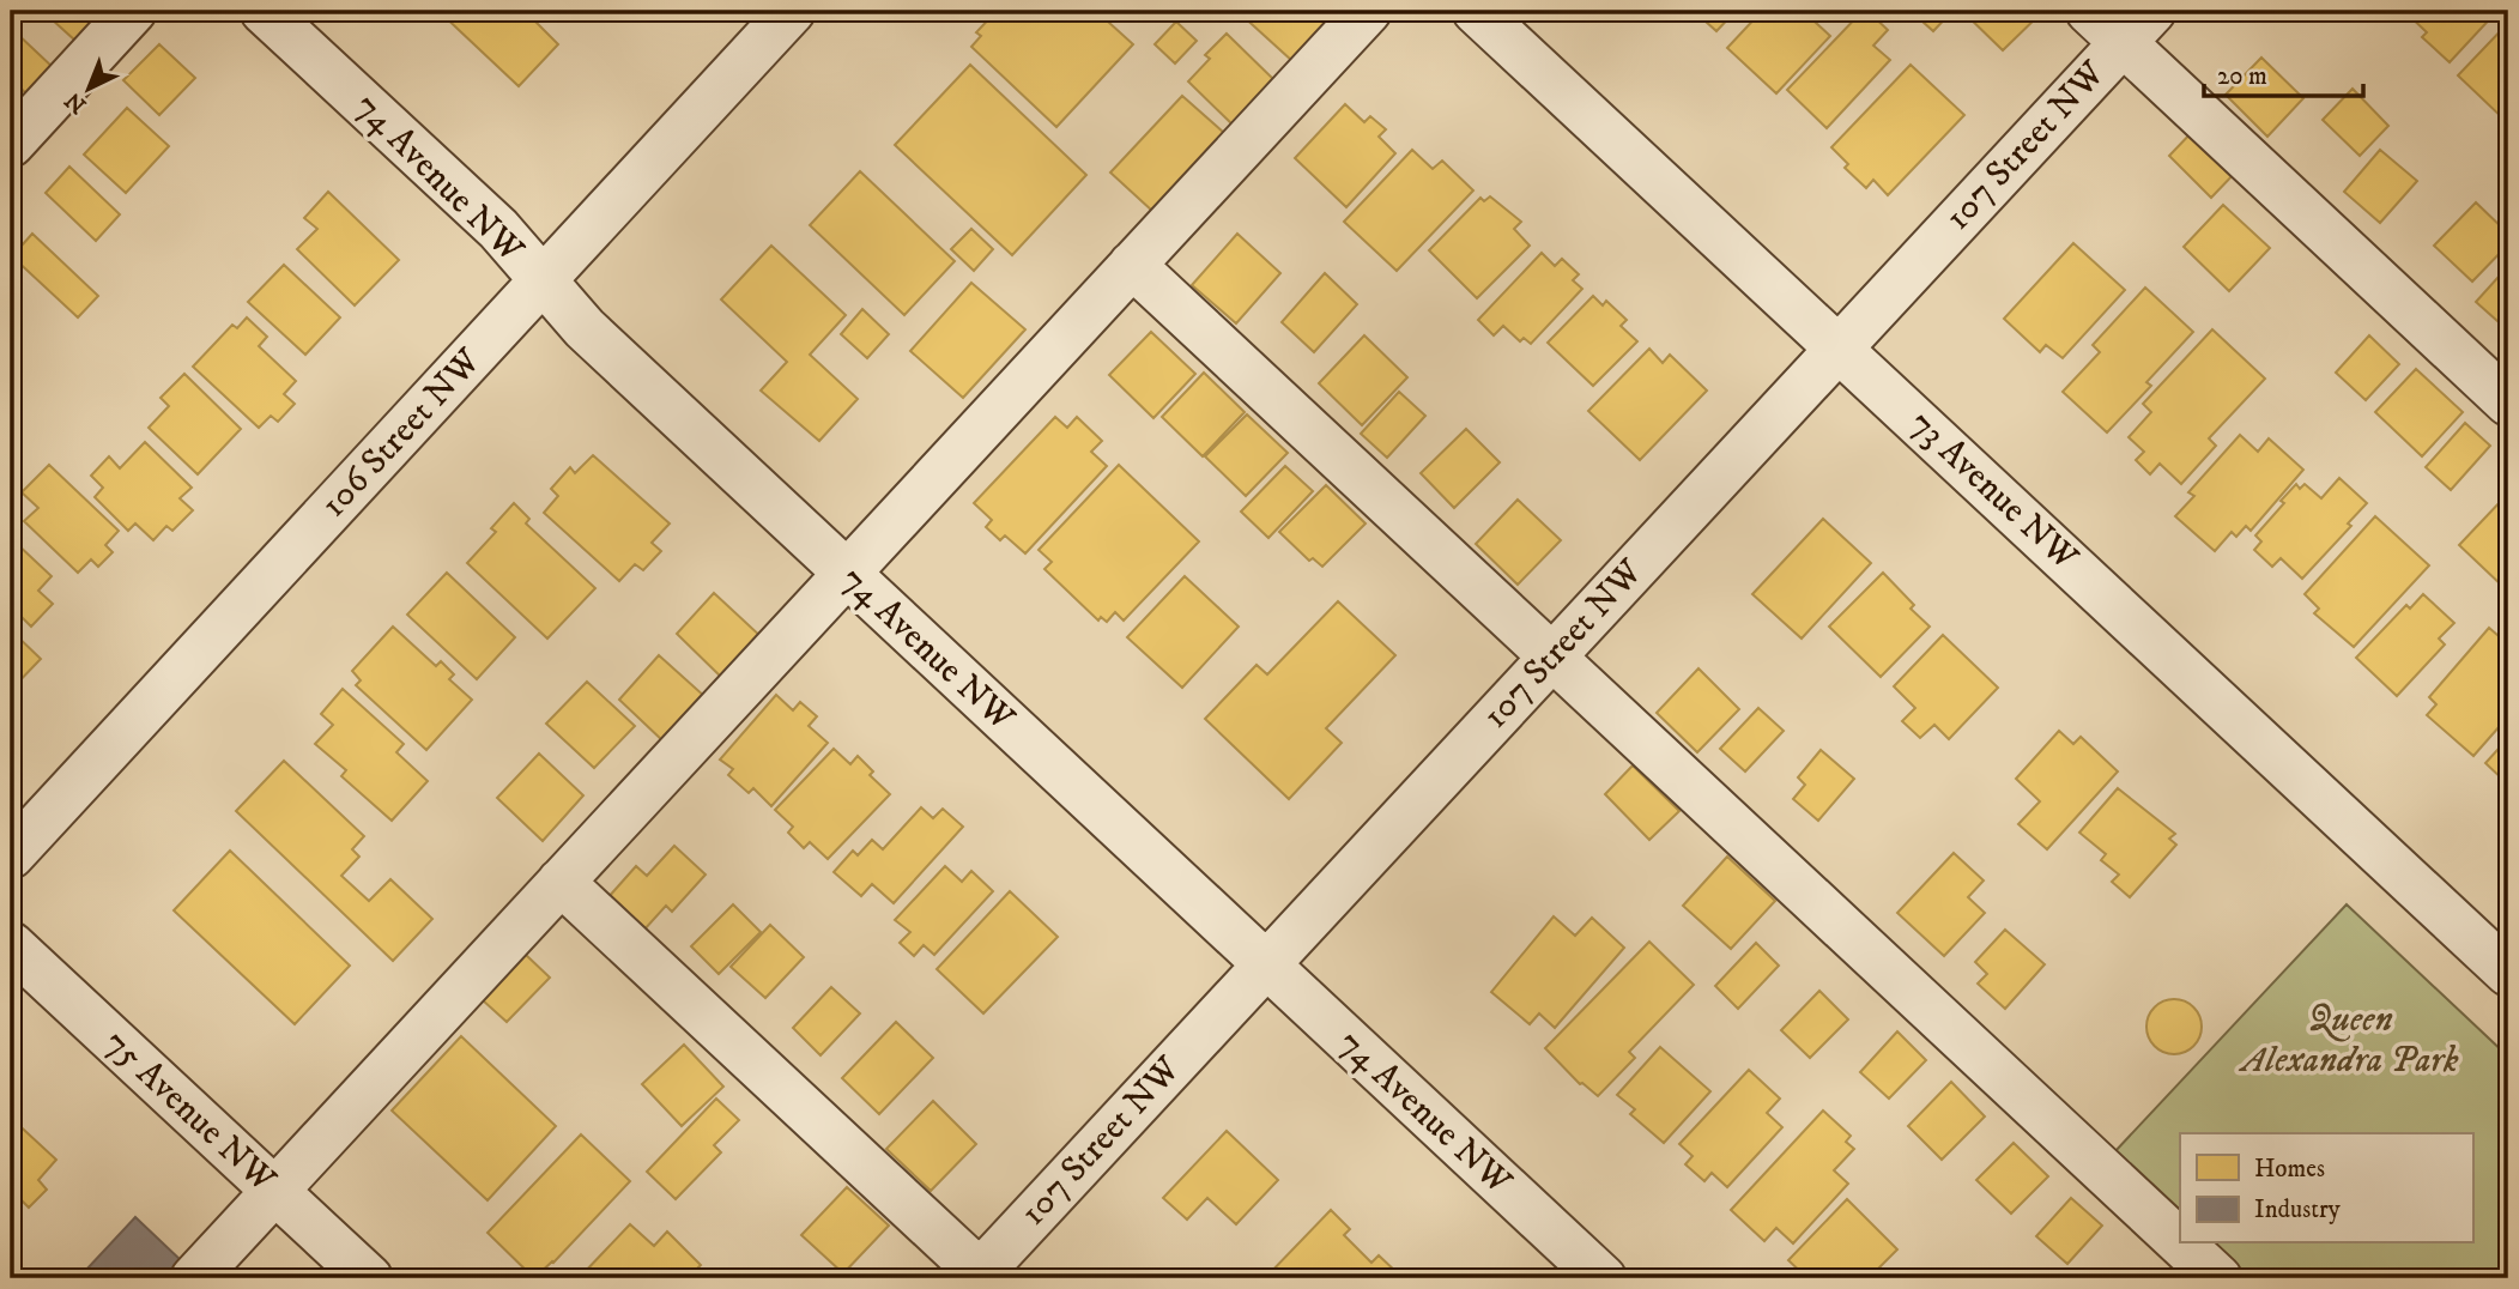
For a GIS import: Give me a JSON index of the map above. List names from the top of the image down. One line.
{"streets":{"street":["107 Street NW","74 Avenue NW","106 Street NW","73 Avenue NW","75 Avenue NW"]},"crossings":[["107 Street NW","74 Avenue NW"],["107 Street NW","73 Avenue NW"],["74 Avenue NW","106 Street NW"]],"parks":["Queen Alexandra Park"],"legend":["Homes","Industry"],"scale_bar":"20 m","north":"bottom left"}
